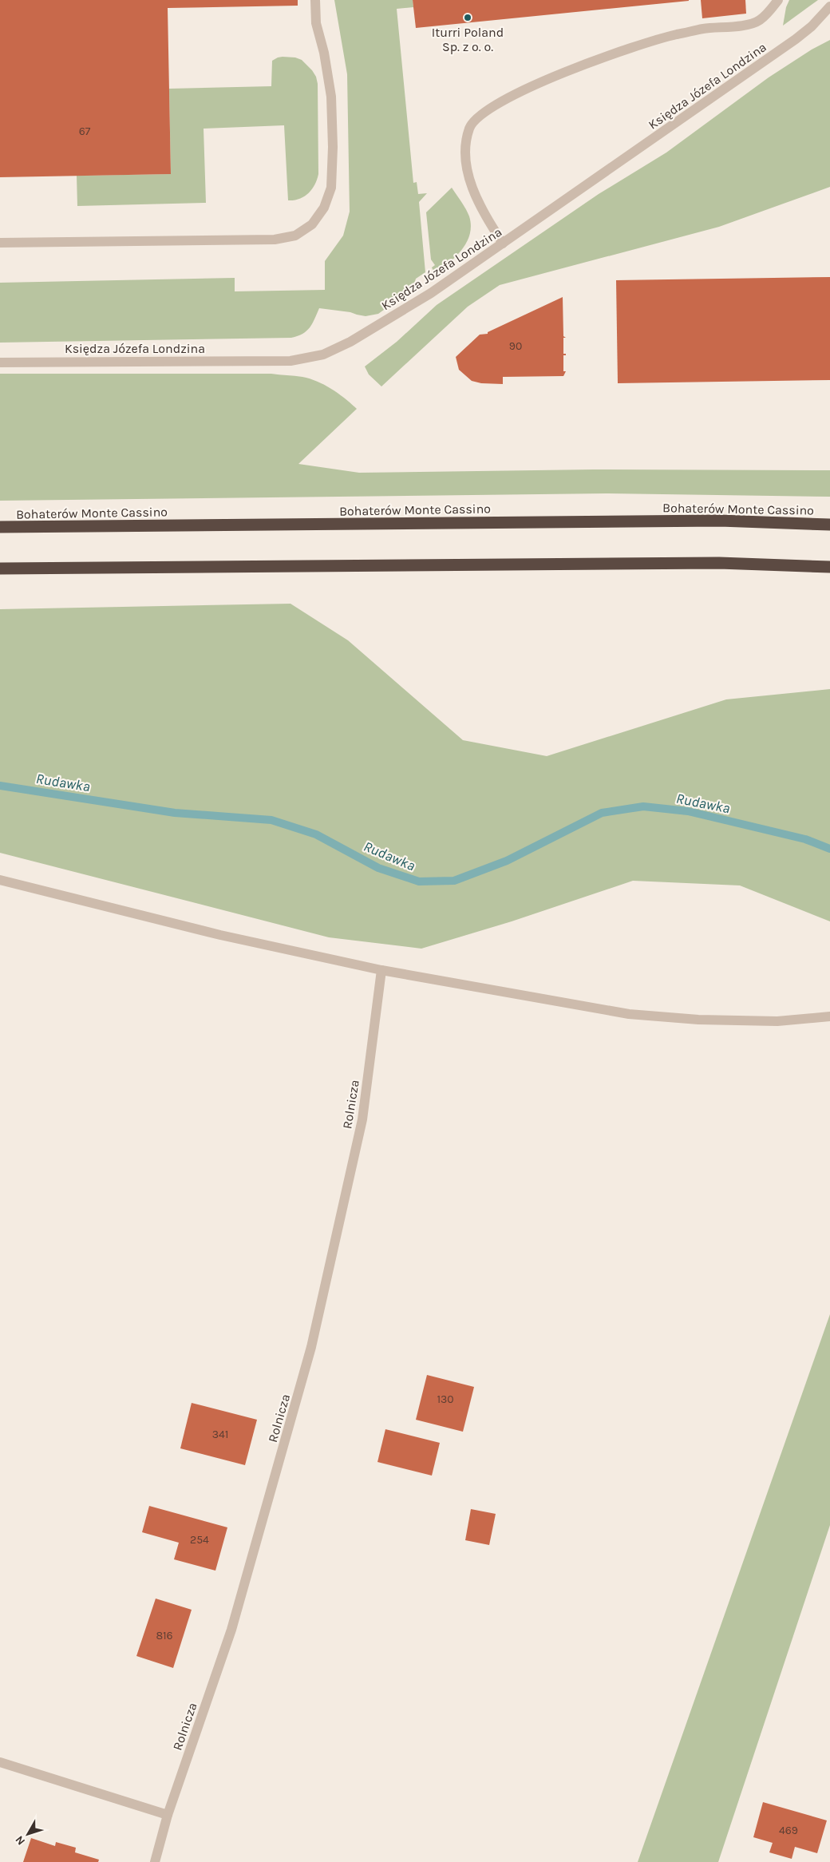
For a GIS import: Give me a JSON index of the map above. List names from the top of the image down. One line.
{"streets":{"highway":["Bohaterów Monte Cassino"],"street":["Księdza Józefa Londzina","Rolnicza"]},"water":["Rudawka"],"places":["Iturri Poland Sp. z o. o."],"house_numbers":["67","90","130","341","254","816","469"],"north":"bottom left"}
